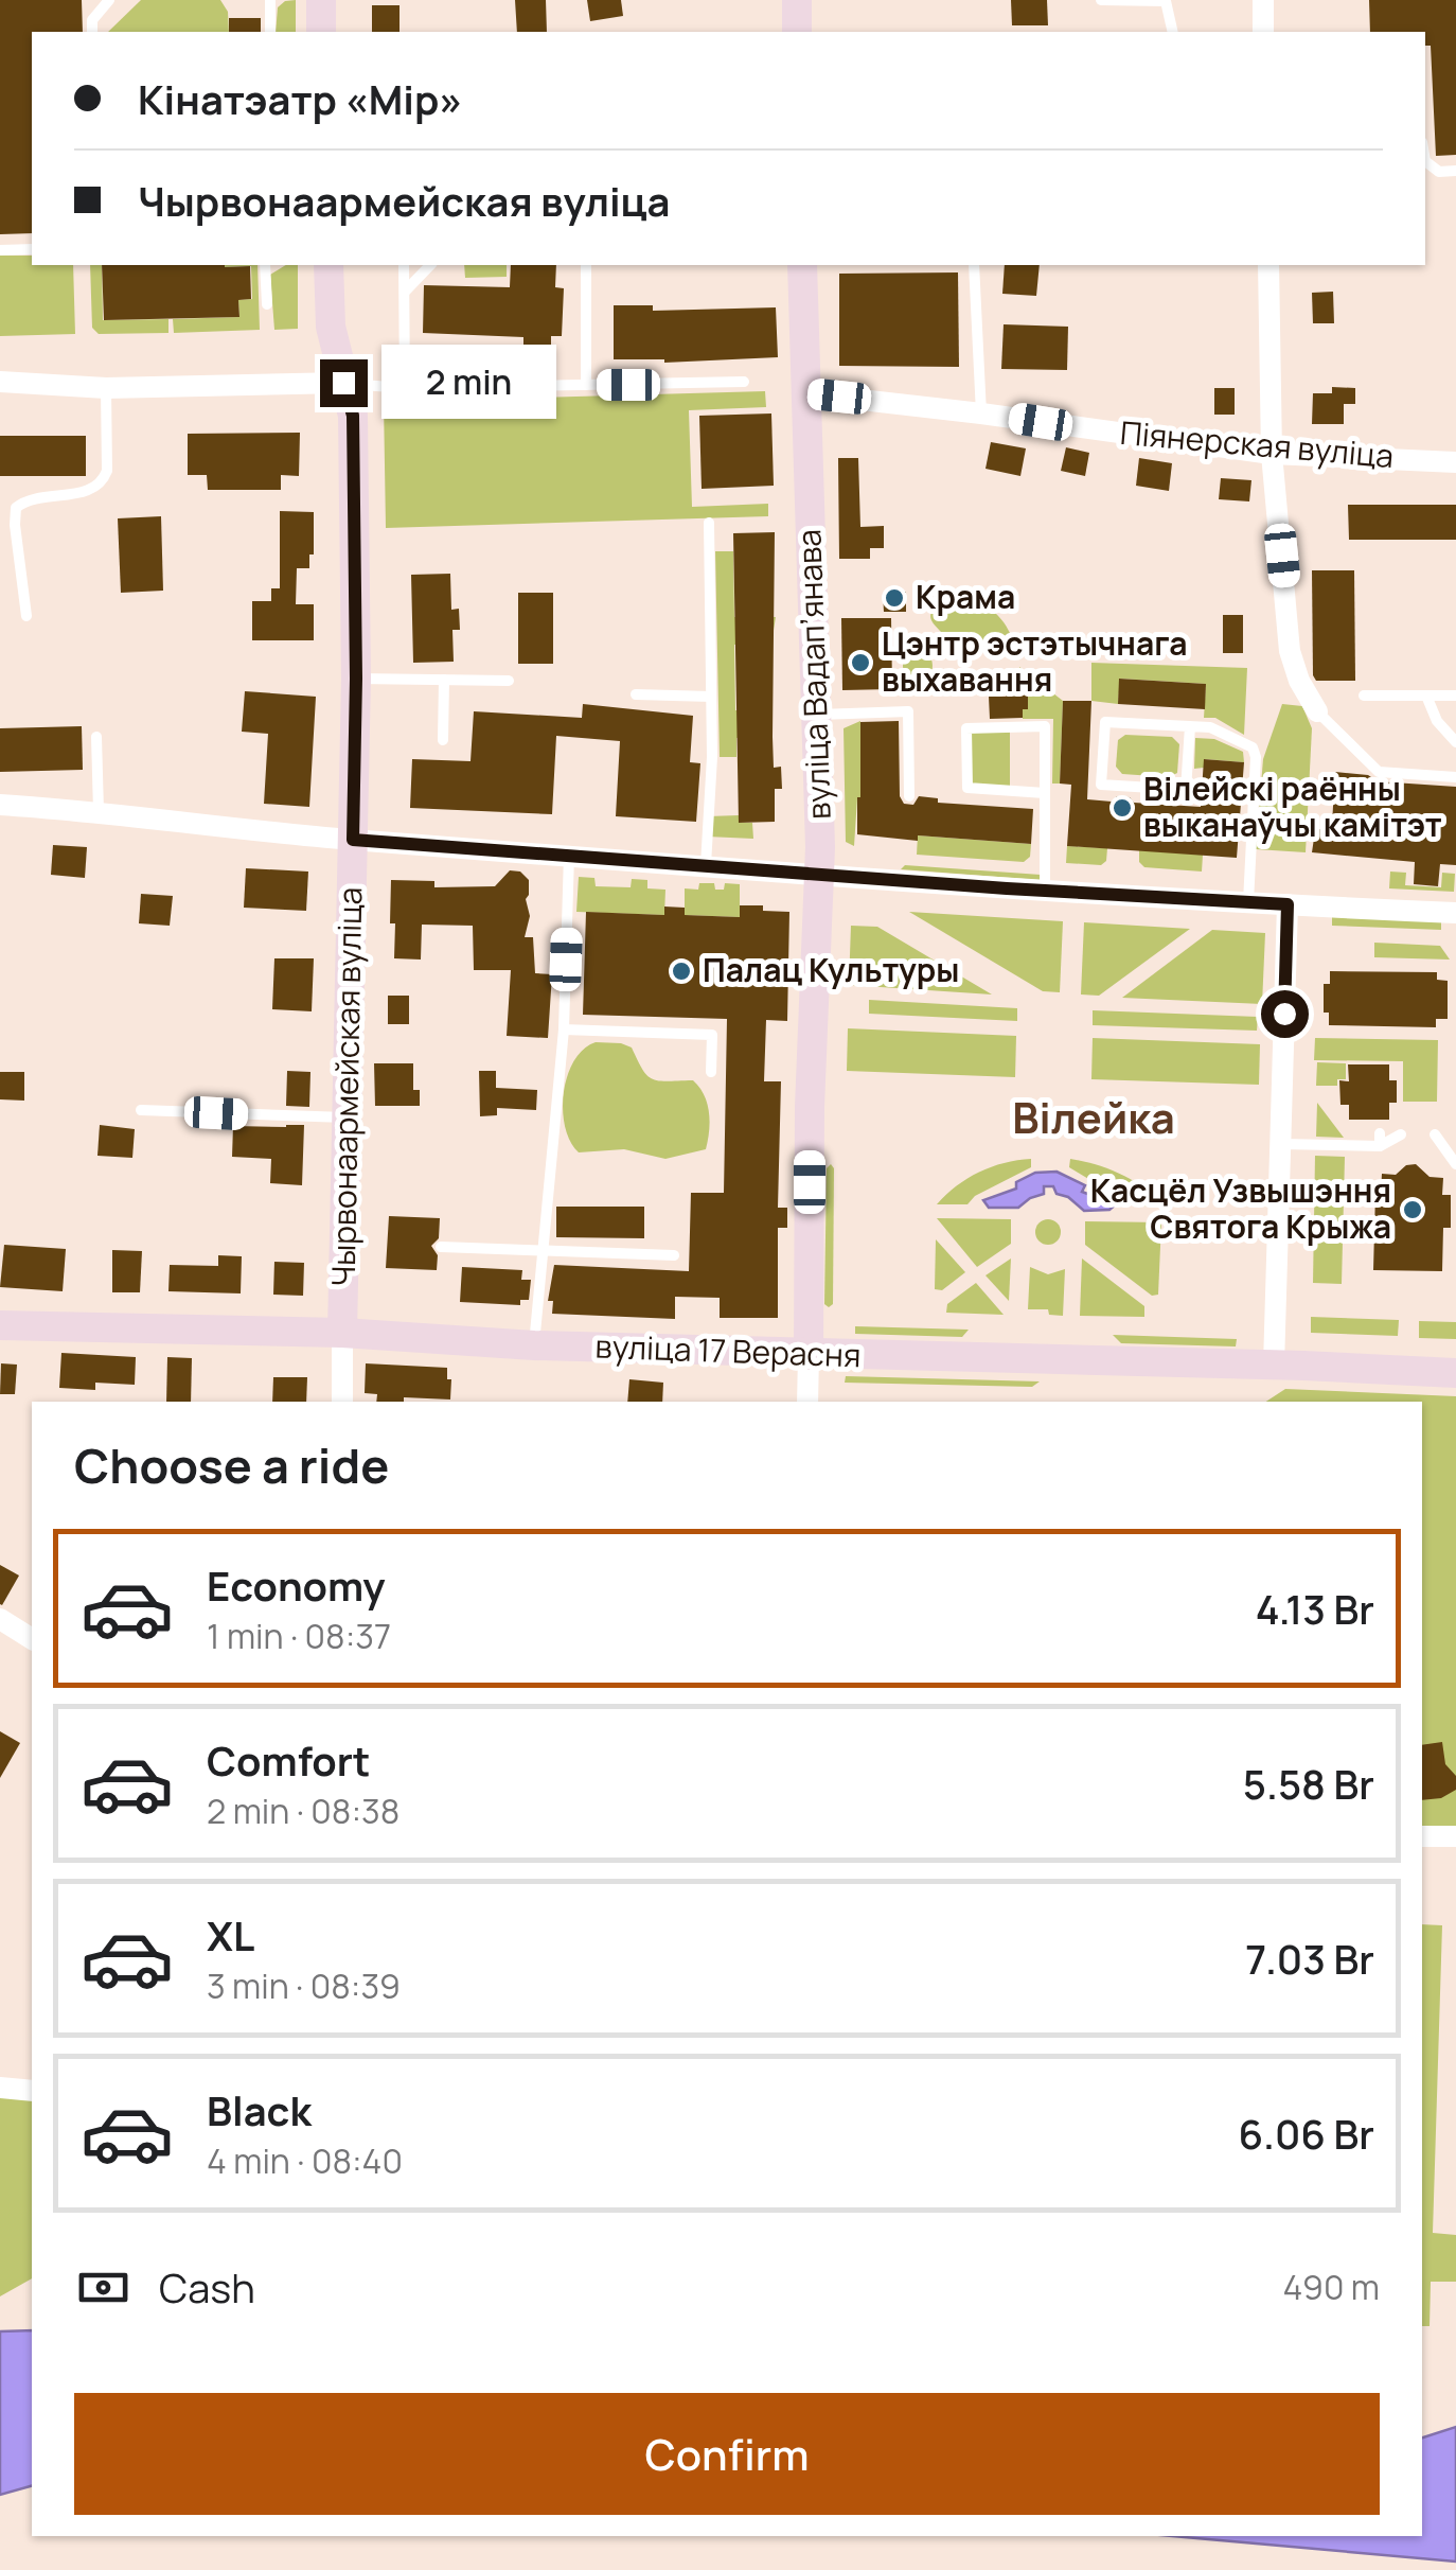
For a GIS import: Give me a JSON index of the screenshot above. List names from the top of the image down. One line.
{"streets":{"street":["Піянерская вуліца","вуліца Вадапʼянава","Чырвонаармейская вуліца","вуліца 17 Верасня"]},"crossings":[["Піянерская вуліца","вуліца Вадапʼянава"],["вуліца Вадапʼянава","вуліца 17 Верасня"],["Чырвонаармейская вуліца","вуліца 17 Верасня"]],"districts":["Вілейка"],"places":["Крама","Цэнтр эстэтычнага выхавання","Вілейскі раённы выканаўчы камітэт","Палац Культуры","Касцёл Узвышэння Святога Крыжа"],"page":{"banner":["Кінатэатр «Мір»","Чырвонаармейская вуліца"],"bubble":"2 min","heading":"Choose a ride","list":[{"name":"Economy","note":"1 min · 08:37","value":"4.13 Br"},{"name":"Comfort","note":"2 min · 08:38","value":"5.58 Br"},{"name":"XL","note":"3 min · 08:39","value":"7.03 Br"},{"name":"Black","note":"4 min · 08:40","value":"6.06 Br"}],"pay":["Cash","490 m"],"buttons":"Confirm"}}
